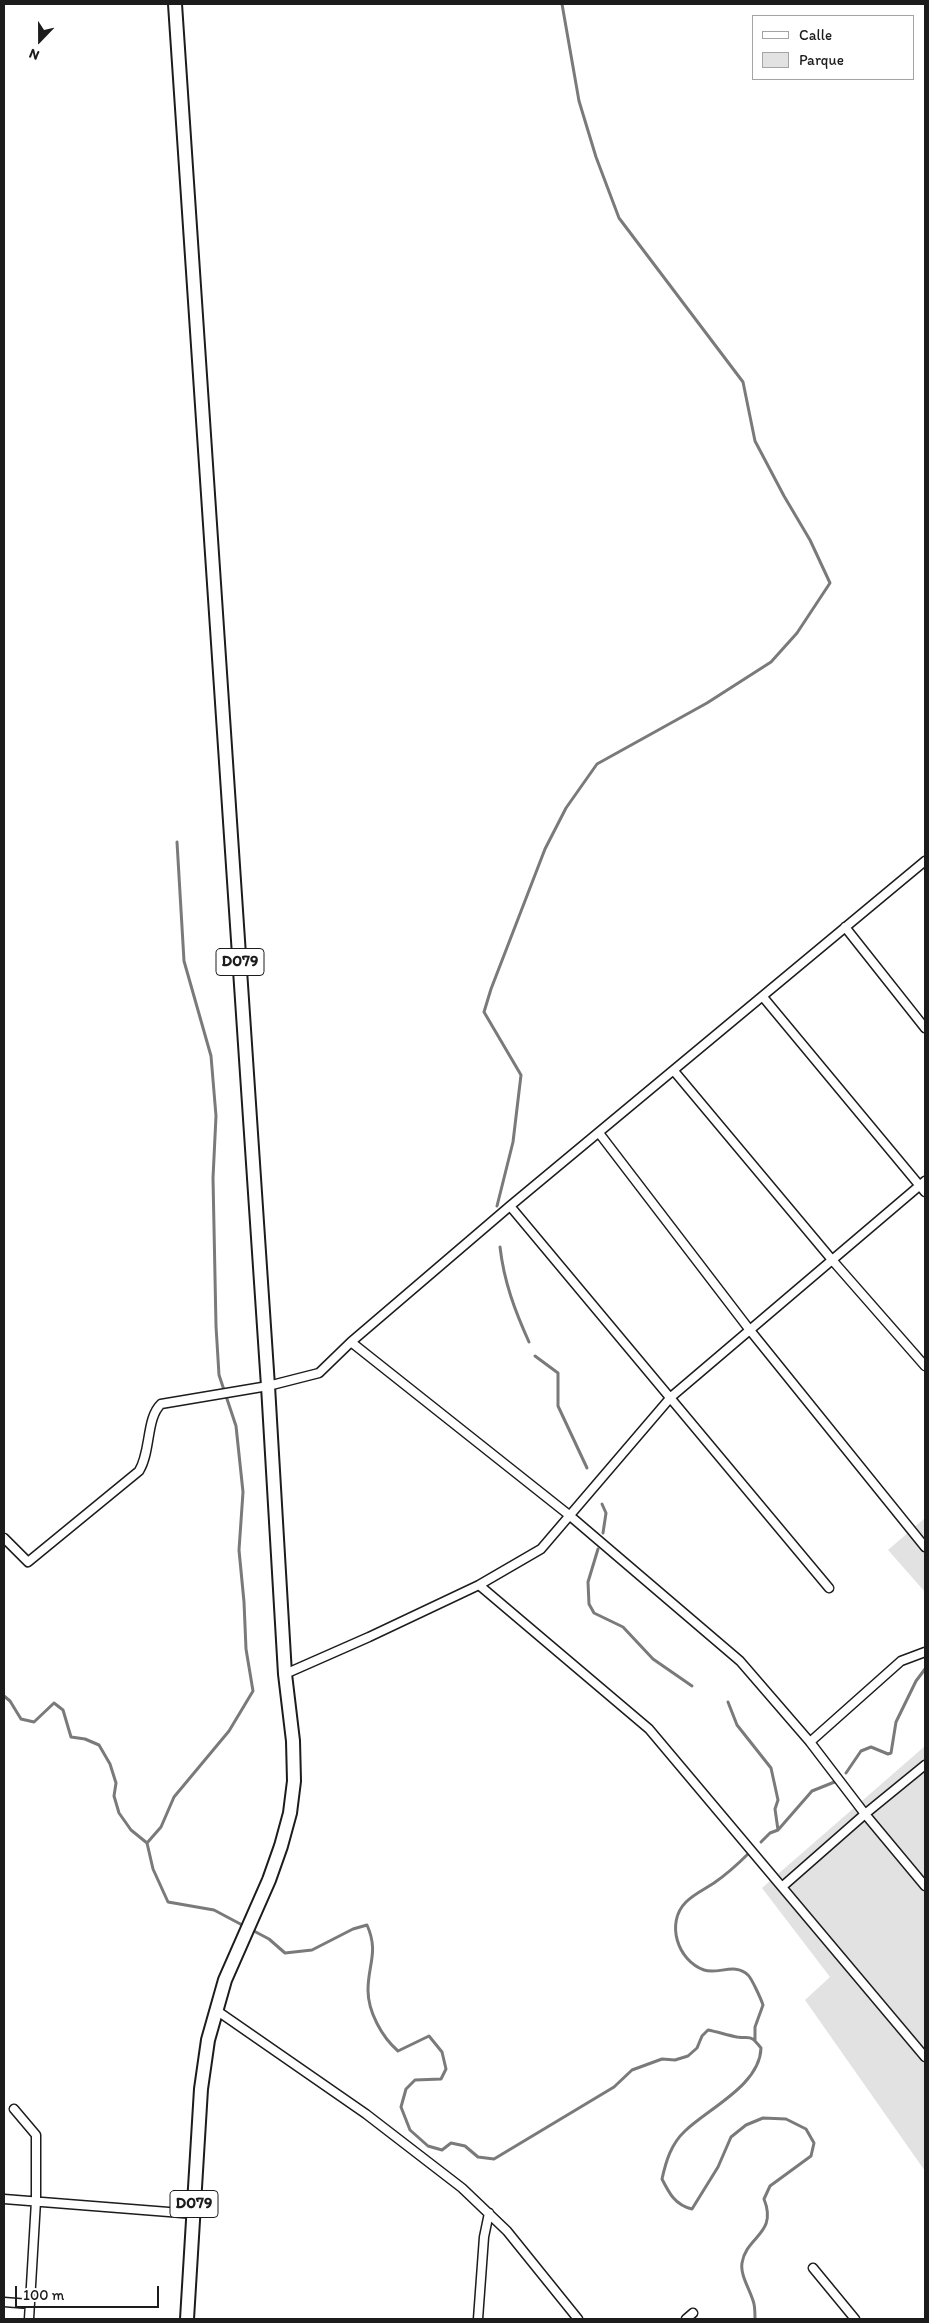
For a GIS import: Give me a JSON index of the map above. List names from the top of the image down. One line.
{"streets":{"main road":["D079"]},"legend":["Calle","Parque"],"scale_bar":"100 m","north":"bottom"}
